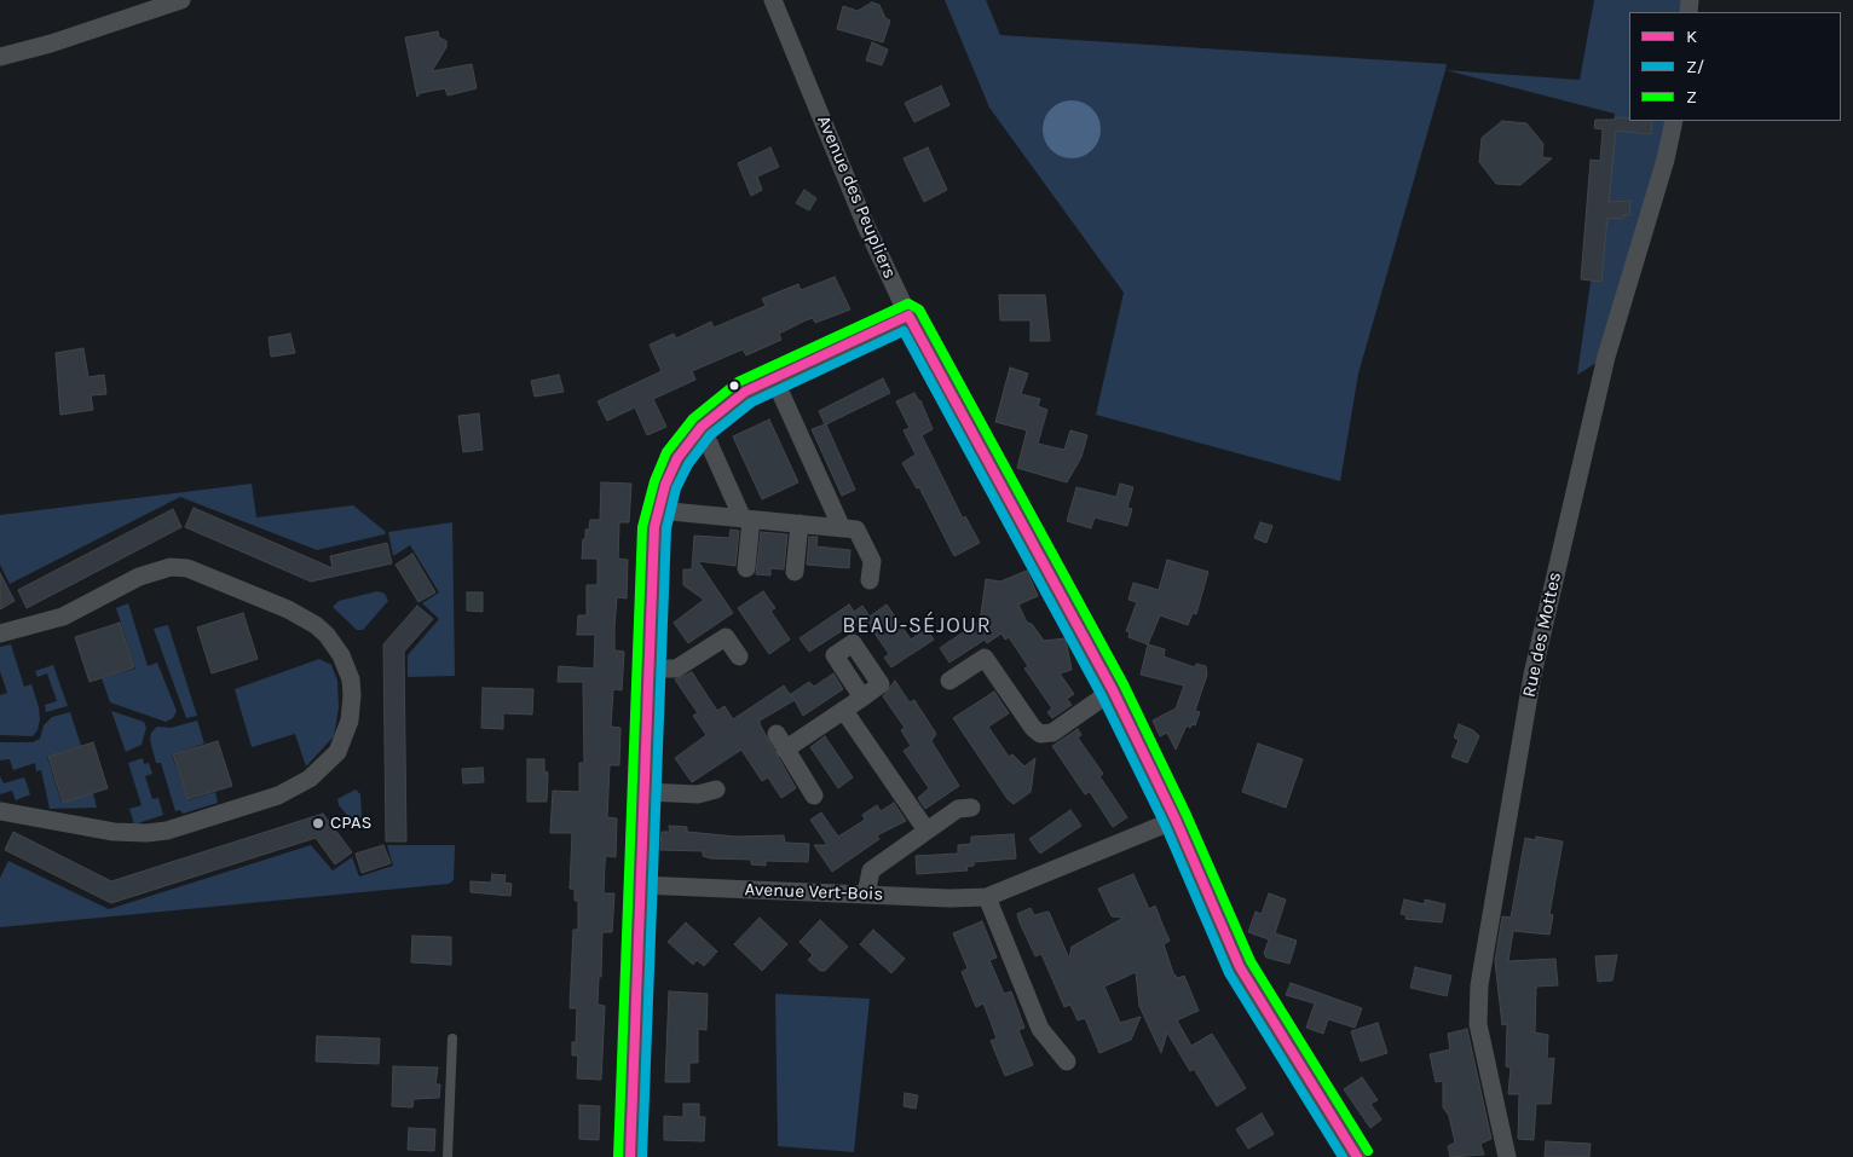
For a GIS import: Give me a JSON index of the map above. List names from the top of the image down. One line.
{"streets":{"street":["Avenue des Peupliers","Rue des Mottes","Avenue Vert-Bois"]},"crossings":[["Avenue des Peupliers","Avenue Vert-Bois"]],"districts":["BEAU-SÉJOUR"],"places":["CPAS"],"lines":["transit line Z","transit line K","transit line Z/"],"legend":["K","Z/","Z"]}
